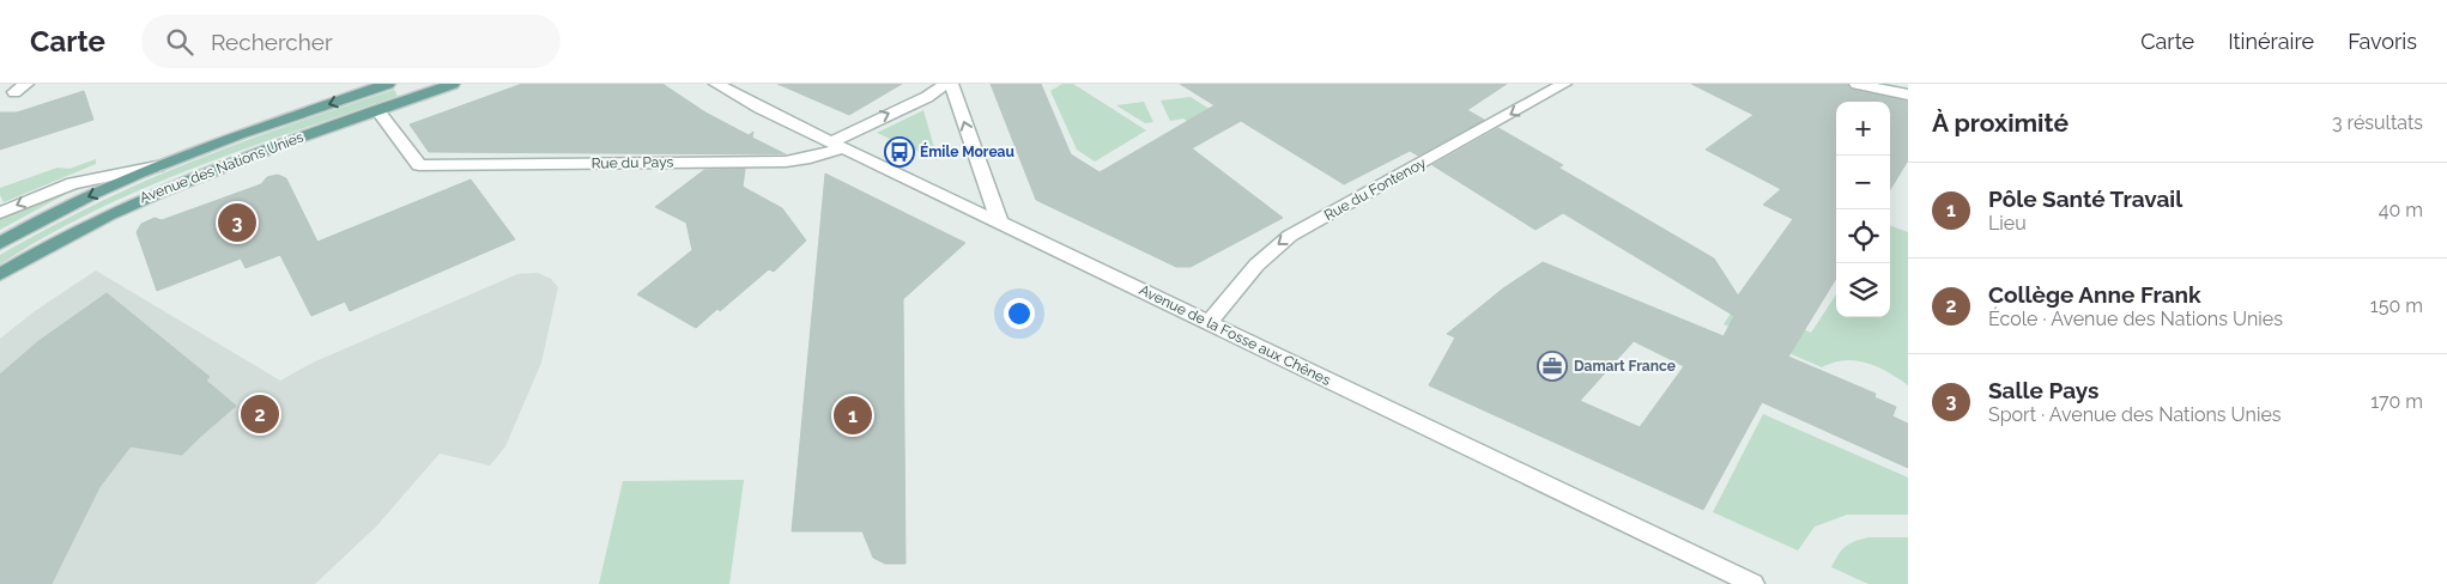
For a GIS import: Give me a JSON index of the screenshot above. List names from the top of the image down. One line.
{"streets":{"main road":["Avenue des Nations Unies"],"street":["Rue du Pays","Rue du Fontenoy","Avenue de la Fosse aux Chênes"]},"crossings":[["Rue du Pays","Avenue des Nations Unies"],["Rue du Pays","Avenue de la Fosse aux Chênes"],["Rue du Fontenoy","Avenue de la Fosse aux Chênes"]],"one_way":["Rue du Fontenoy"],"places":{"bus stop":["Émile Moreau"],"office":["Damart France"]},"page":{"header":"Carte","search":"Rechercher","nav":["Carte","Itinéraire","Favoris"],"heading":["À proximité","3 résultats"],"map_buttons":["+","−"],"list":[{"mark":"1","name":"Pôle Santé Travail","note":"Lieu","value":"40 m"},{"mark":"2","name":"Collège Anne Frank","note":"École · Avenue des Nations Unies","value":"150 m"},{"mark":"3","name":"Salle Pays","note":"Sport · Avenue des Nations Unies","value":"170 m"}],"pins":["3","2","1"]}}
